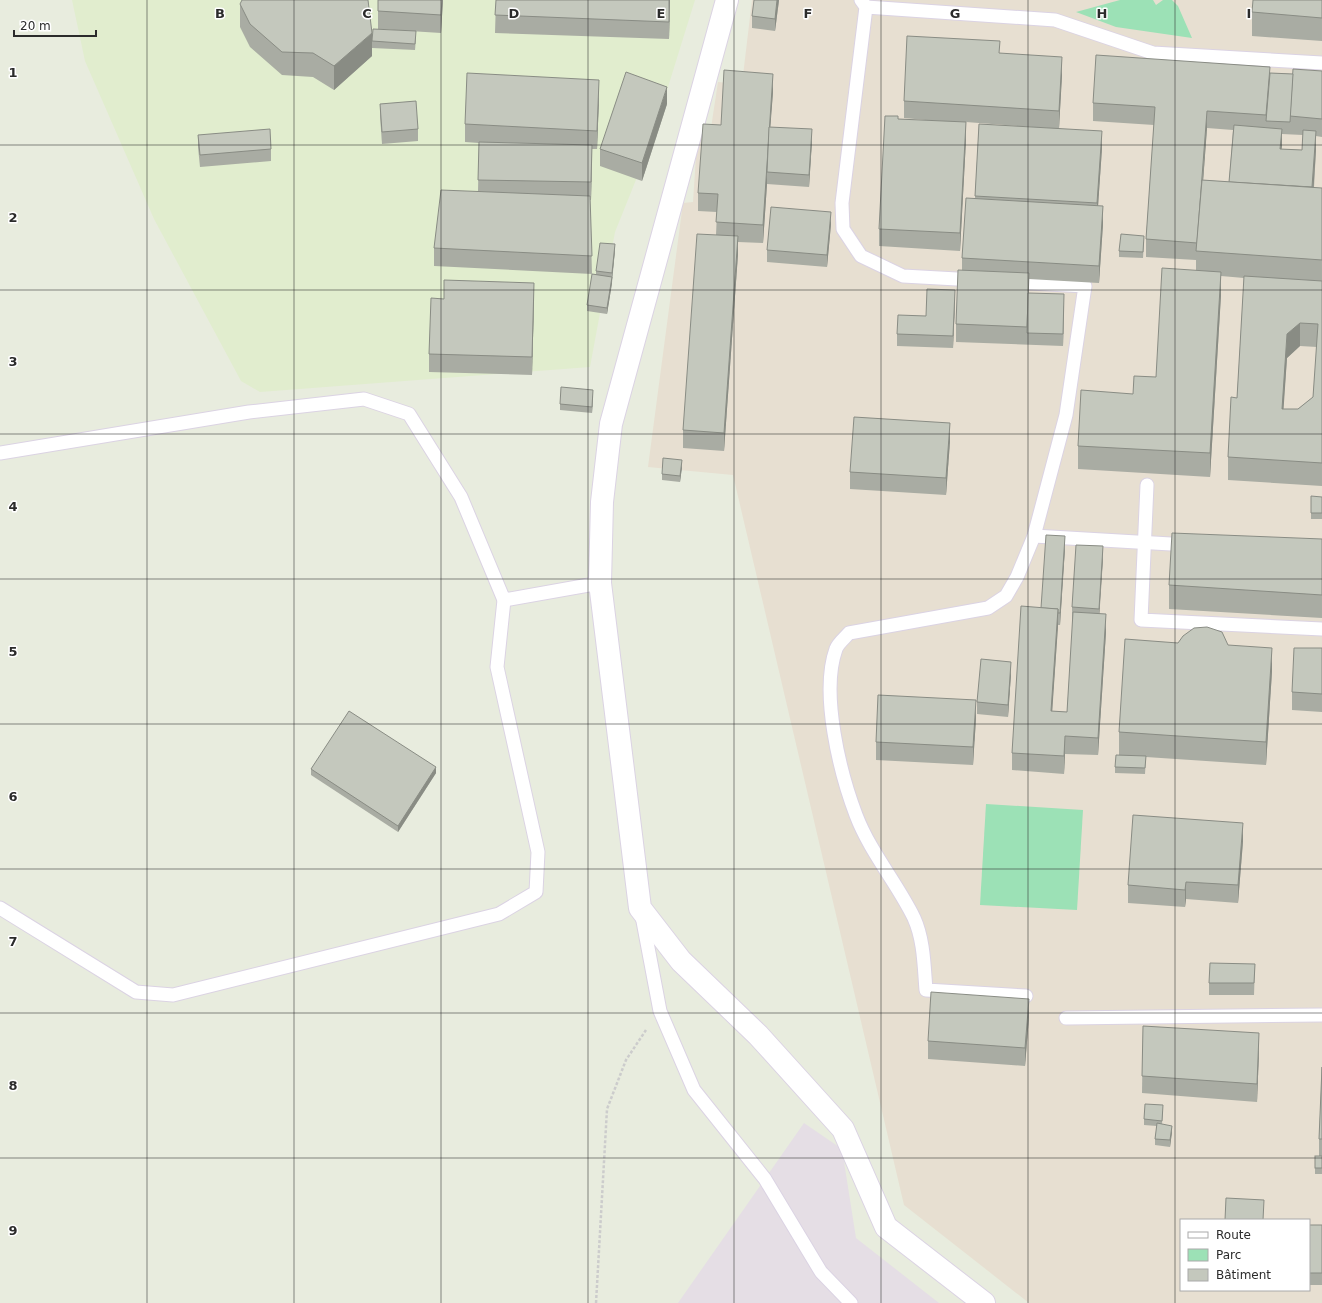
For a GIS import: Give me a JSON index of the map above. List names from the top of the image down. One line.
{"legend":["Route","Parc","Bâtiment"],"scale_bar":"20 m","grid":{"columns":["B","C","D","E","F","G","H","I"],"rows":["1","2","3","4","5","6","7","8","9"]}}
